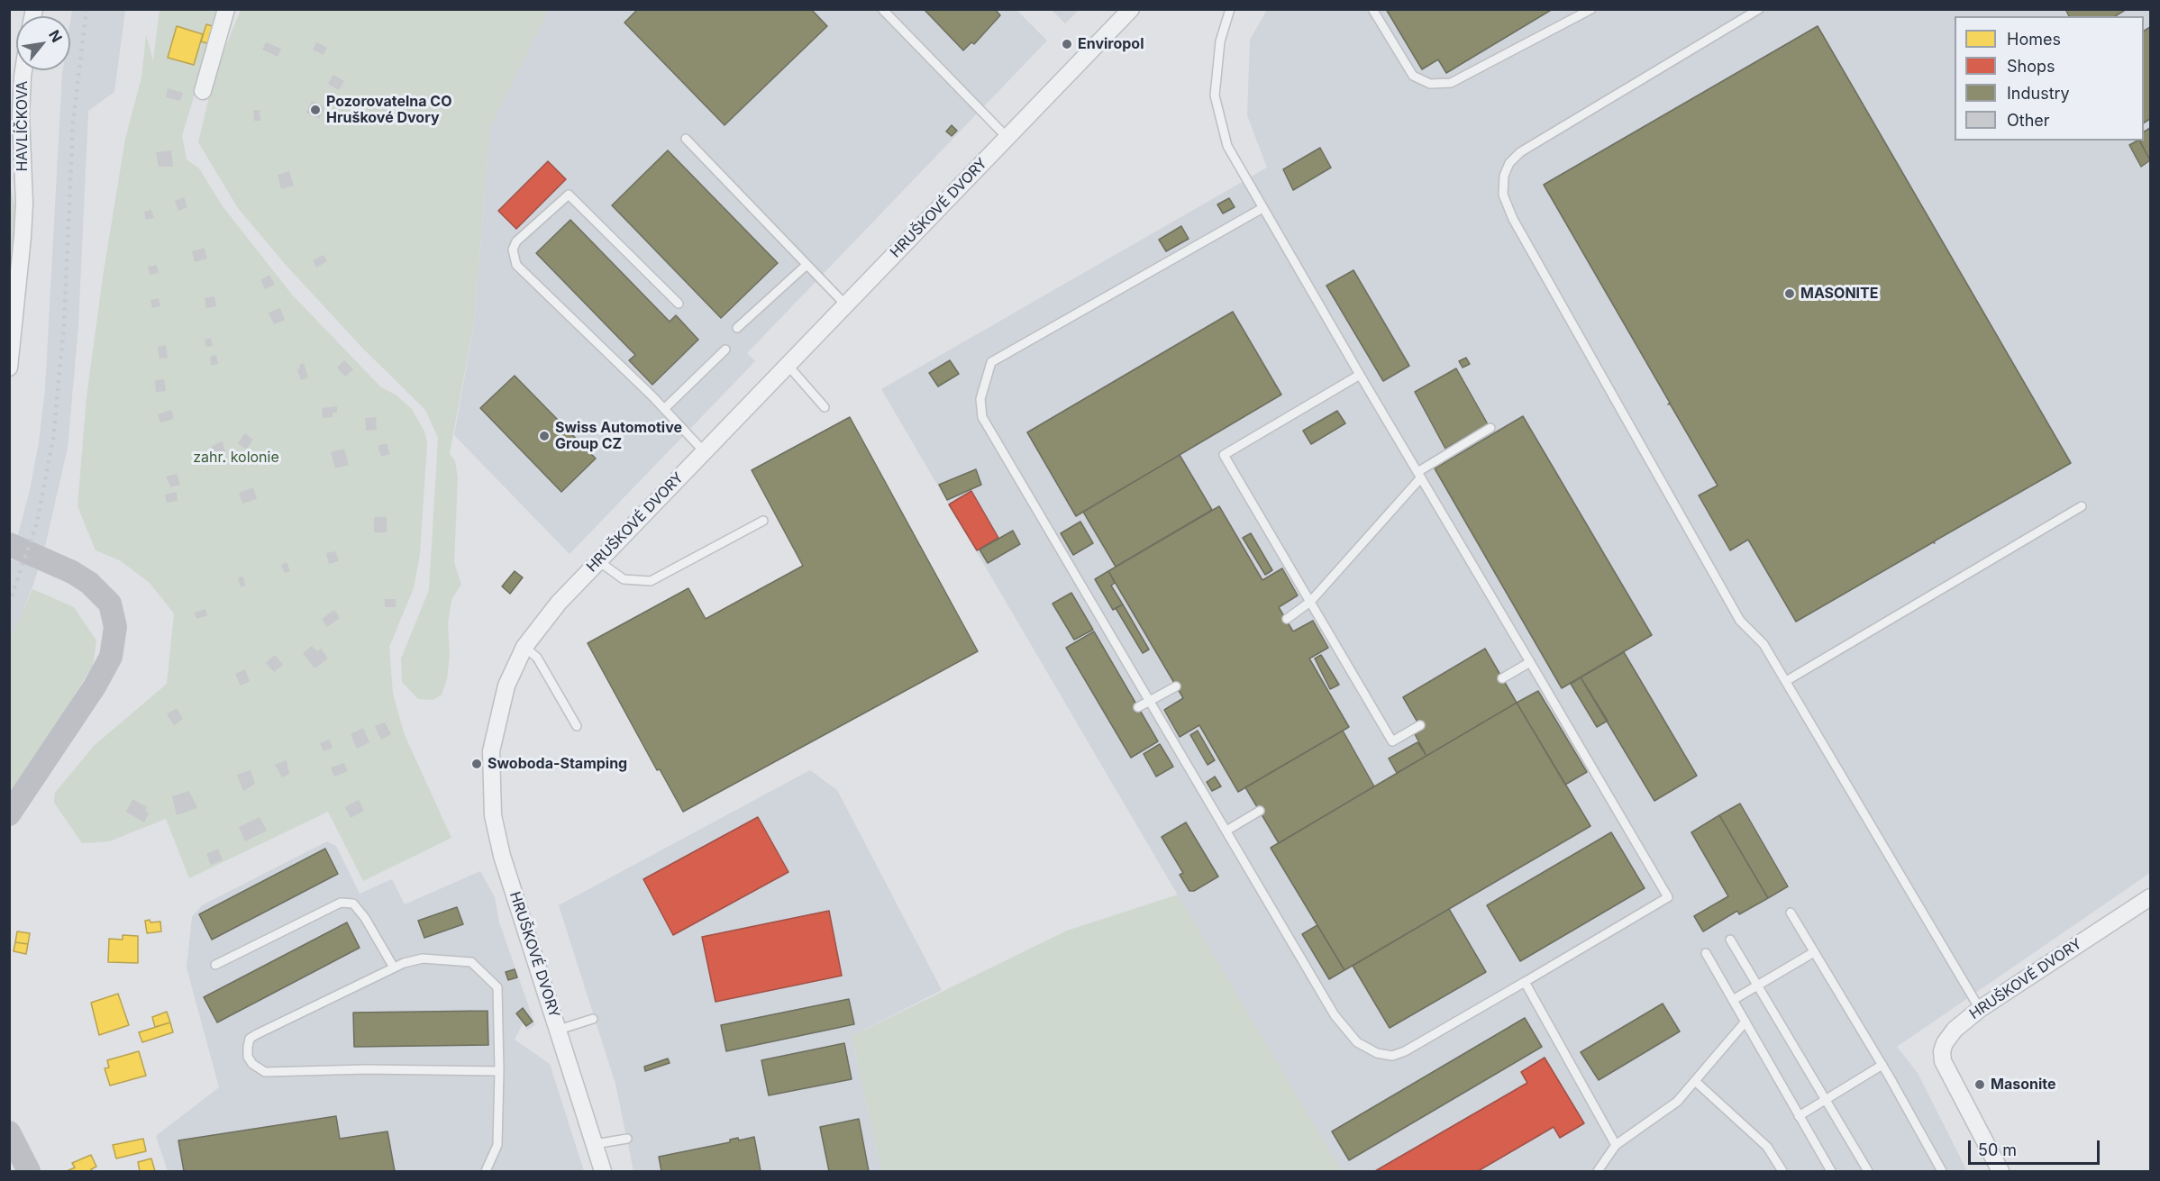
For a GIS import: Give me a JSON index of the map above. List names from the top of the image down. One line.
{"streets":{"street":["HAVLÍČKOVA","HRUŠKOVÉ DVORY"]},"parks":["zahr. kolonie"],"places":["Enviropol","Pozorovatelna CO Hruškové Dvory","MASONITE","Swiss Automotive Group CZ","Swoboda-Stamping","Masonite"],"legend":["Homes","Shops","Industry","Other"],"scale_bar":"50 m","north":"top right"}
